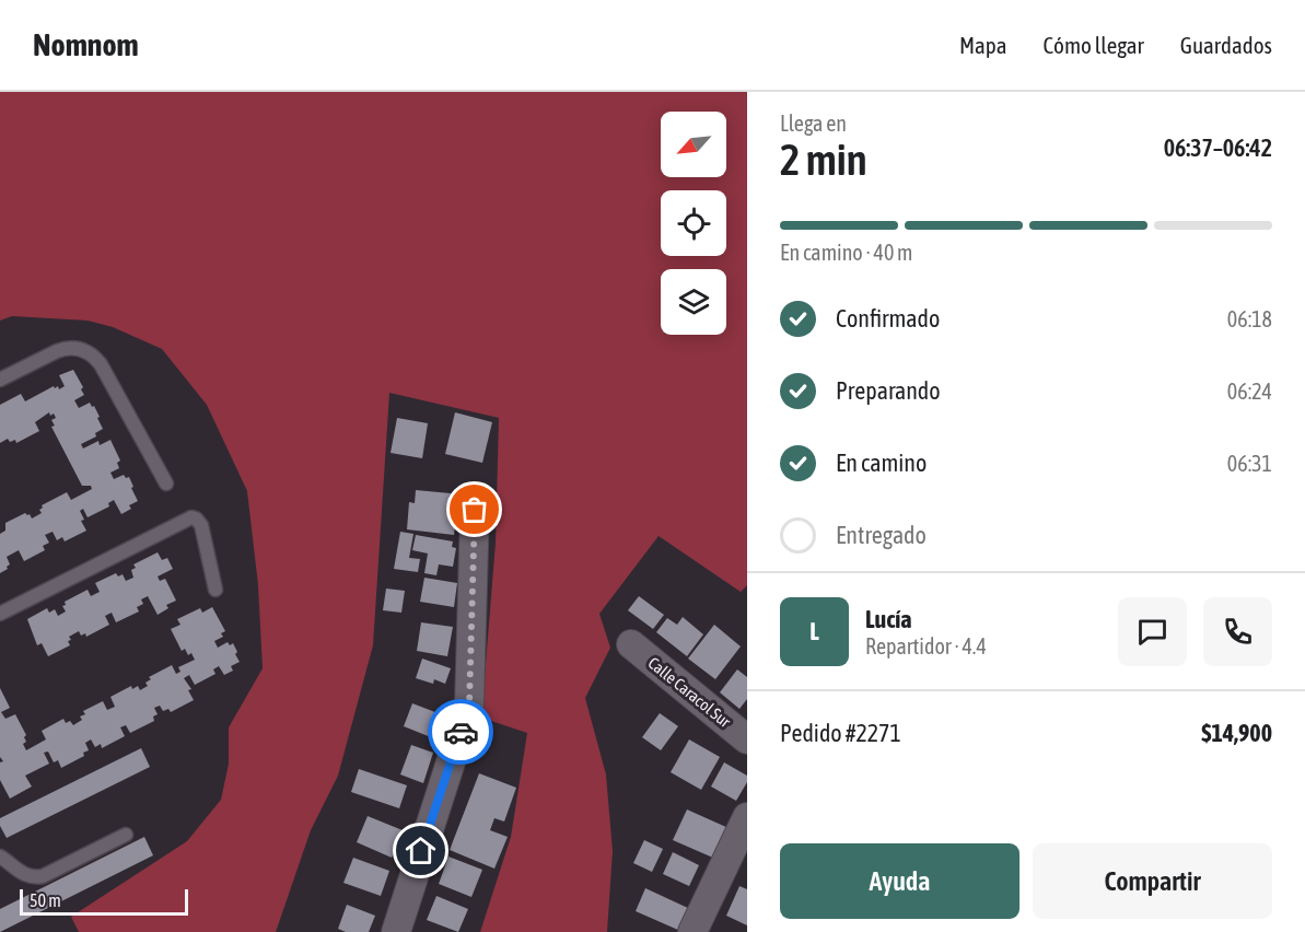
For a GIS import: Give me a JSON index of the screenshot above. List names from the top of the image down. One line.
{"streets":{"street":["Calle Caracol Sur"]},"scale_bar":"50 m","north":"bottom left","page":{"header":"Nomnom","nav":["Mapa","Cómo llegar","Guardados"],"heading":["2 min","Llega en","06:37–06:42"],"panel":["Lucía","Repartidor · 4.4","Pedido #2271","$14,900"],"bar":"En camino · 40 m","list":[["Confirmado","06:18"],["Preparando","06:24"],["En camino","06:31"],"Entregado"],"round":"L","buttons":["Ayuda","Compartir"],"scale":"50 m"}}
